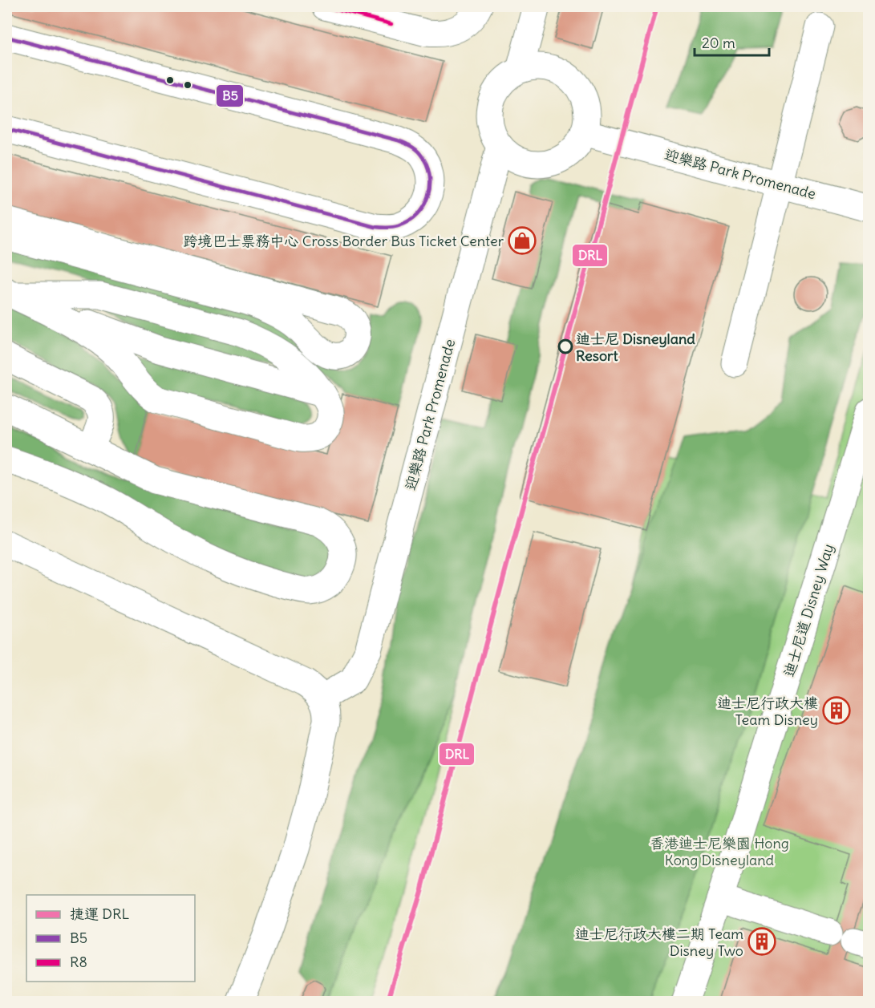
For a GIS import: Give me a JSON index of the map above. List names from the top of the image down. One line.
{"streets":{"street":["迎樂路 Park Promenade","迪士尼道 Disney Way"]},"parks":["香港迪士尼樂園 Hong Kong Disneyland"],"places":{"shop":["跨境巴士票務中心 Cross Border Bus Ticket Center"],"other":["迪士尼 Disneyland Resort"],"building":["迪士尼行政大樓 Team Disney","迪士尼行政大樓二期 Team Disney Two"]},"lines":["metro line DRL","transit line R8","transit line B5"],"legend":["捷運 DRL","B5","R8"],"scale_bar":"20 m"}
